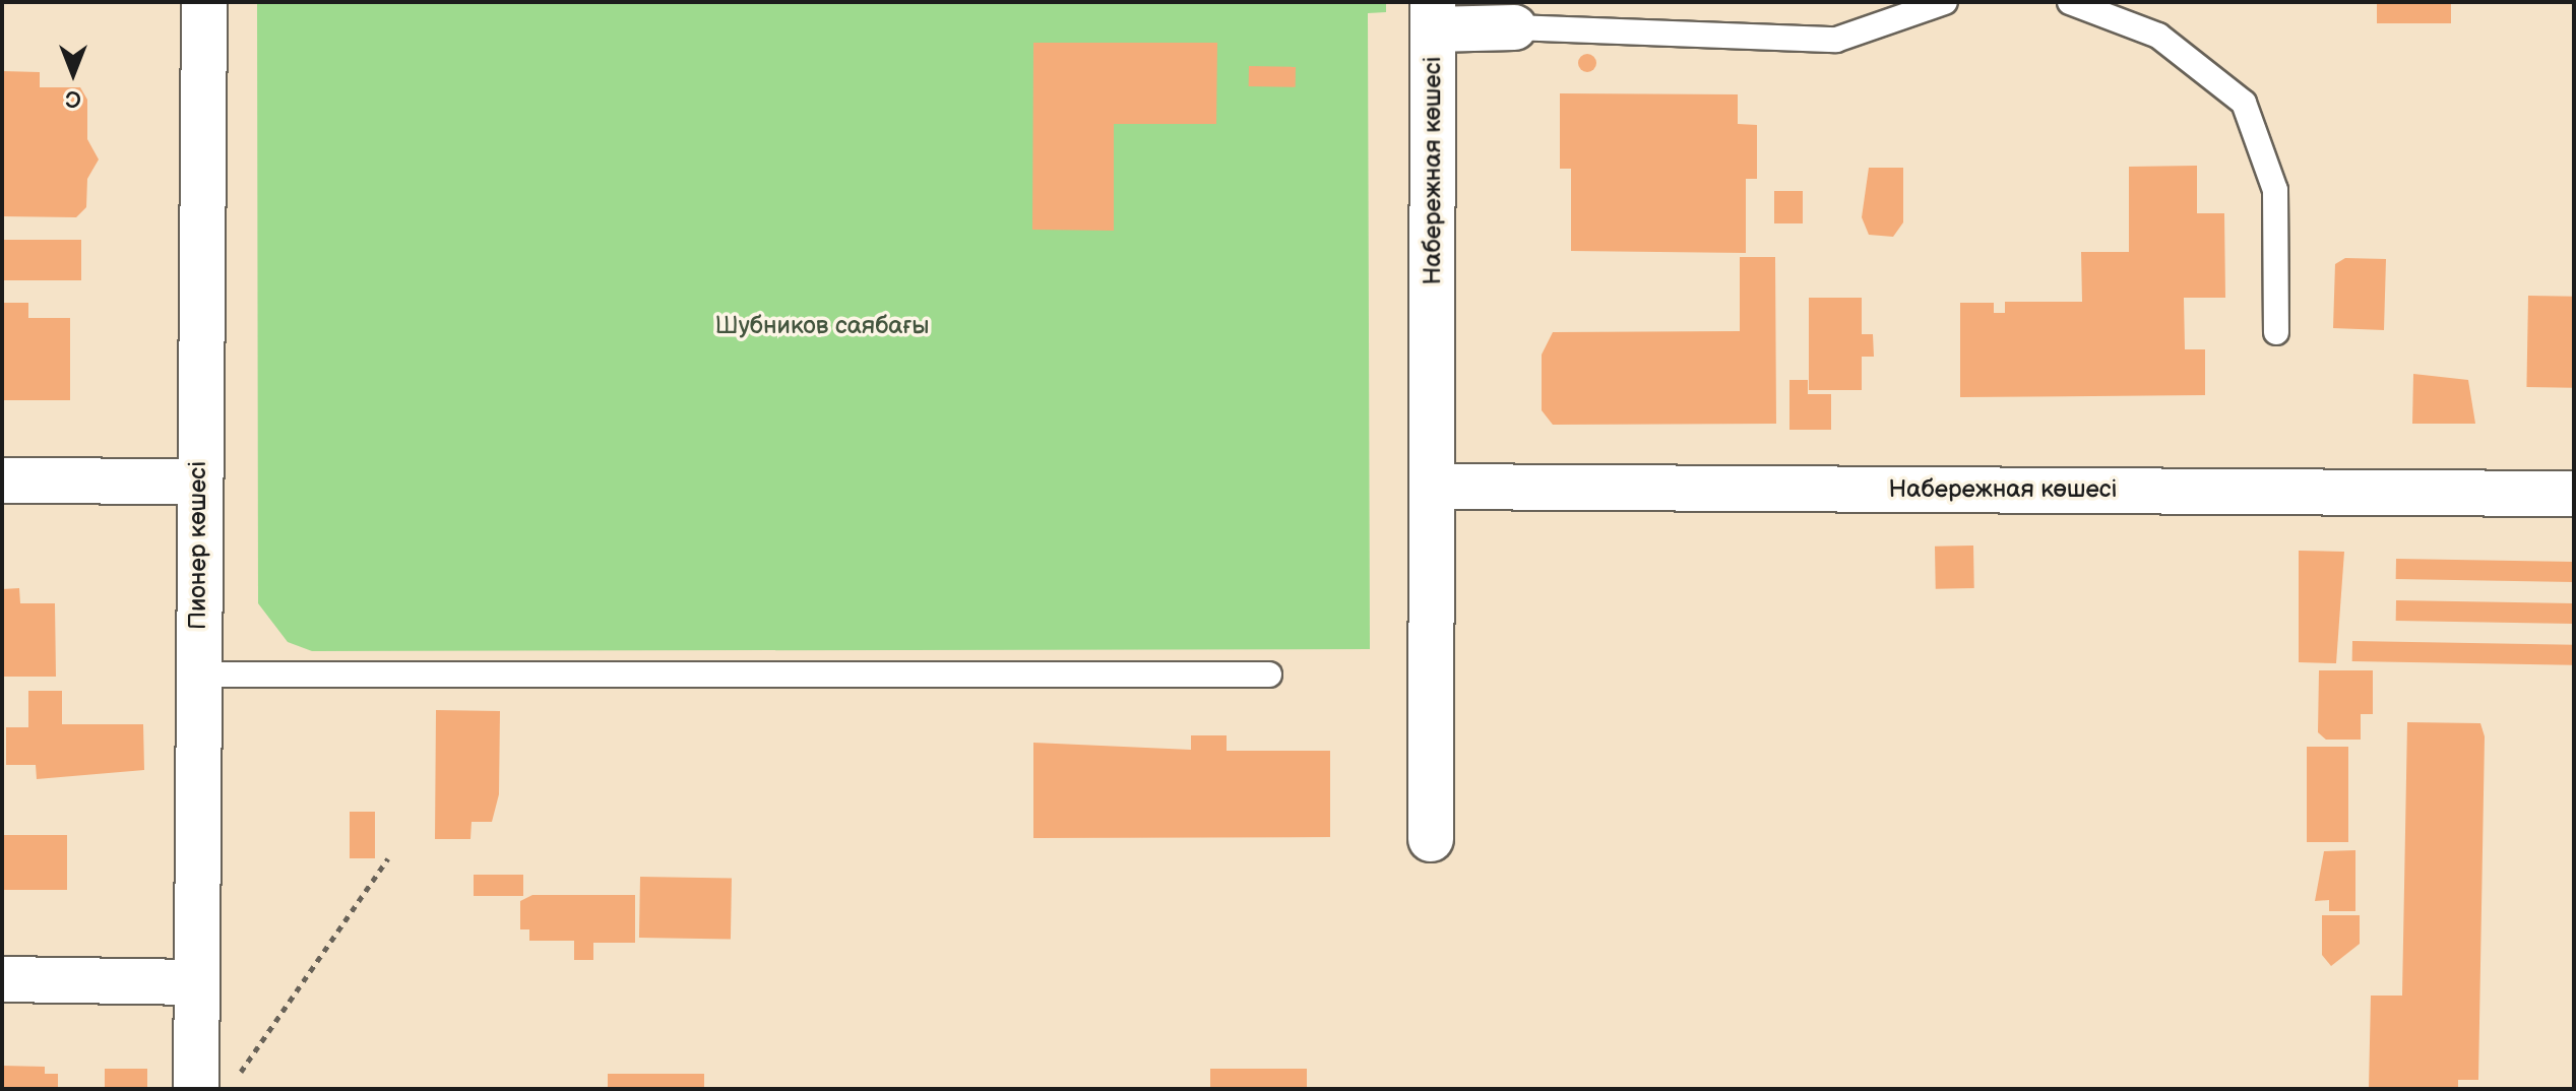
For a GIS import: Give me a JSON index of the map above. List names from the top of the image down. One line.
{"streets":{"street":["Набережная көшесі","Пионер көшесі"]},"parks":["Шубников саябағы"],"north":"bottom"}
